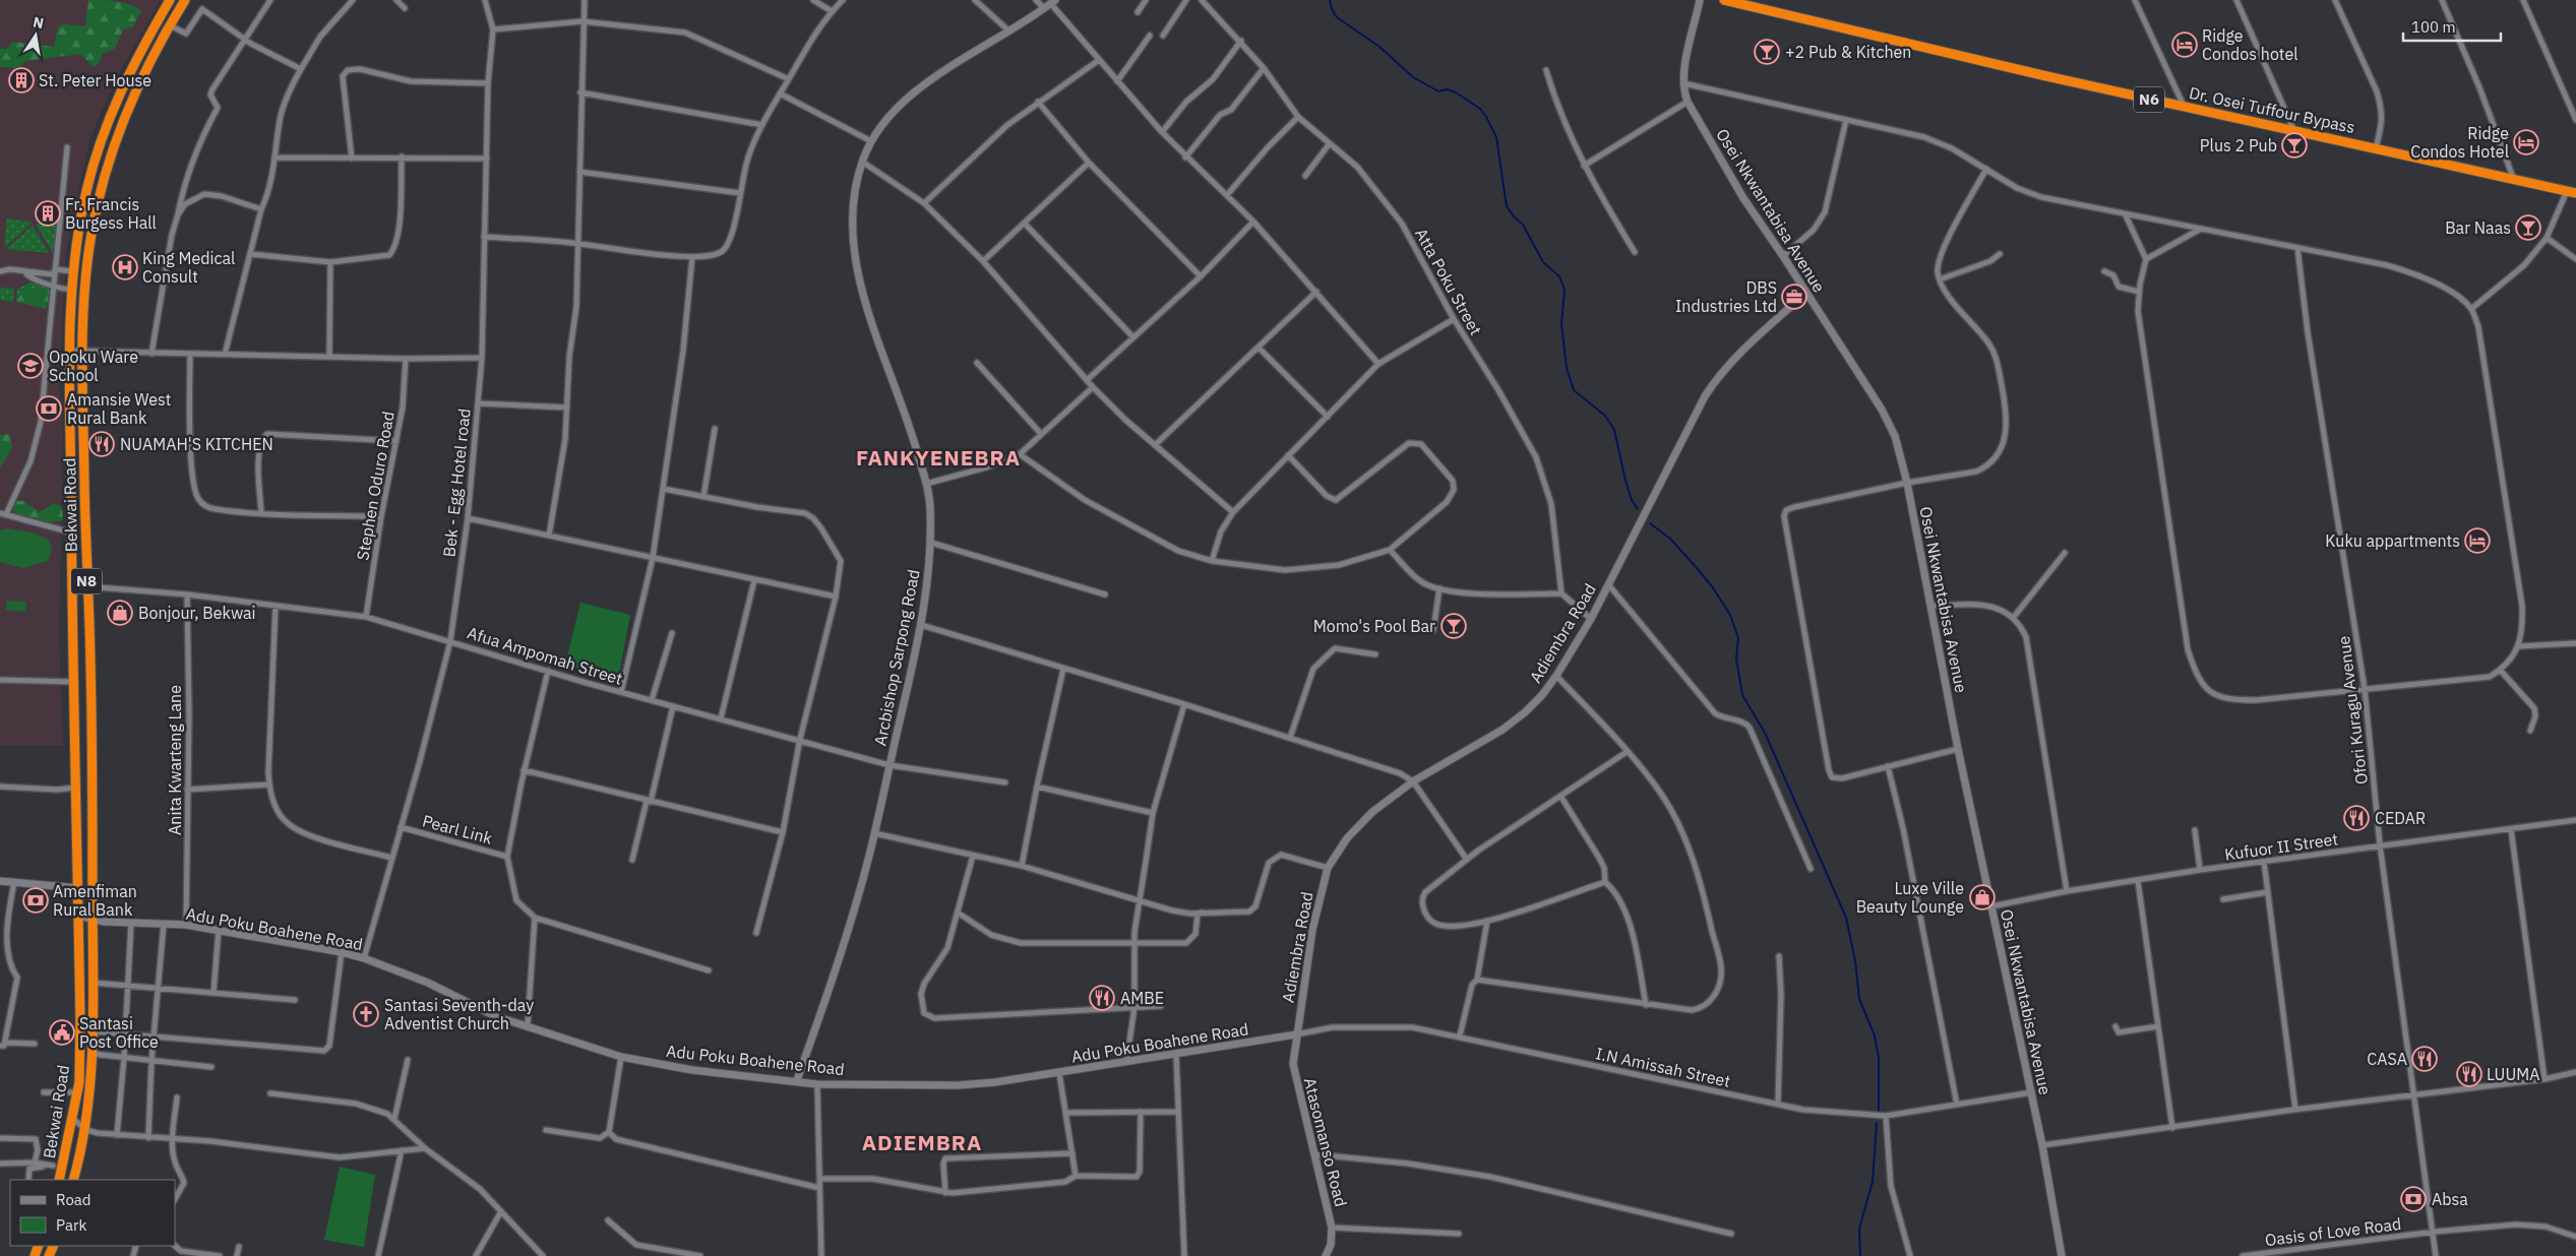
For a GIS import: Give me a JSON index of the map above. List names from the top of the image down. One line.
{"streets":{"highway":["N6","Dr. Osei Tuffour Bypass","Bekwai Road","N8"],"street":["Osei Nkwantabisa Avenue","Atta Poku Street","Bek - Egg Hotel road","Stephen Oduro Road","Adiembra Road","Afua Ampomah Street","Arcbishop Sarpong Road","Ofori Kuragu Avenue","Anita Kwarteng Lane","Pearl Link","Kufuor II Street","Adu Poku Boahene Road","I.N Amissah Street","Atasomanso Road","Oasis of Love Road"]},"crossings":[["Osei Nkwantabisa Avenue","Adiembra Road"],["Osei Nkwantabisa Avenue","Kufuor II Street"],["Osei Nkwantabisa Avenue","I.N Amissah Street"],["Bek - Egg Hotel road","Afua Ampomah Street"],["Bek - Egg Hotel road","Pearl Link"],["Bek - Egg Hotel road","Adu Poku Boahene Road"],["Stephen Oduro Road","Afua Ampomah Street"],["Bekwai Road","Afua Ampomah Street"],["Bekwai Road","Adu Poku Boahene Road"],["Adiembra Road","Adu Poku Boahene Road"],["Adiembra Road","I.N Amissah Street"],["Adiembra Road","Atasomanso Road"],["Afua Ampomah Street","Arcbishop Sarpong Road"],["Afua Ampomah Street","Anita Kwarteng Lane"],["Arcbishop Sarpong Road","Adu Poku Boahene Road"],["Ofori Kuragu Avenue","Kufuor II Street"],["Ofori Kuragu Avenue","Oasis of Love Road"],["Anita Kwarteng Lane","Adu Poku Boahene Road"],["Adu Poku Boahene Road","I.N Amissah Street"],["Adu Poku Boahene Road","Atasomanso Road"],["I.N Amissah Street","Atasomanso Road"]],"districts":["FANKYENEBRA","ADIEMBRA"],"places":{"hotel":["Ridge Condos hotel","Ridge Condos Hotel","Kuku appartments"],"bar":["+2 Pub & Kitchen","Plus 2 Pub","Bar Naas","Momo's Pool Bar"],"building":["St. Peter House","Fr. Francis Burgess Hall"],"hospital":["King Medical Consult"],"office":["DBS Industries Ltd"],"school or university":["Opoku Ware School"],"bank":["Amansie West Rural Bank","Amenfiman Rural Bank","Absa"],"restaurant":["NUAMAH'S KITCHEN","CEDAR","AMBE","CASA","LUUMA"],"shop":["Bonjour, Bekwai","Luxe Ville Beauty Lounge"],"church":["Santasi Seventh-day Adventist Church"],"public building":["Santasi Post Office"]},"legend":["Road","Park"],"scale_bar":"100 m","north":"top"}
